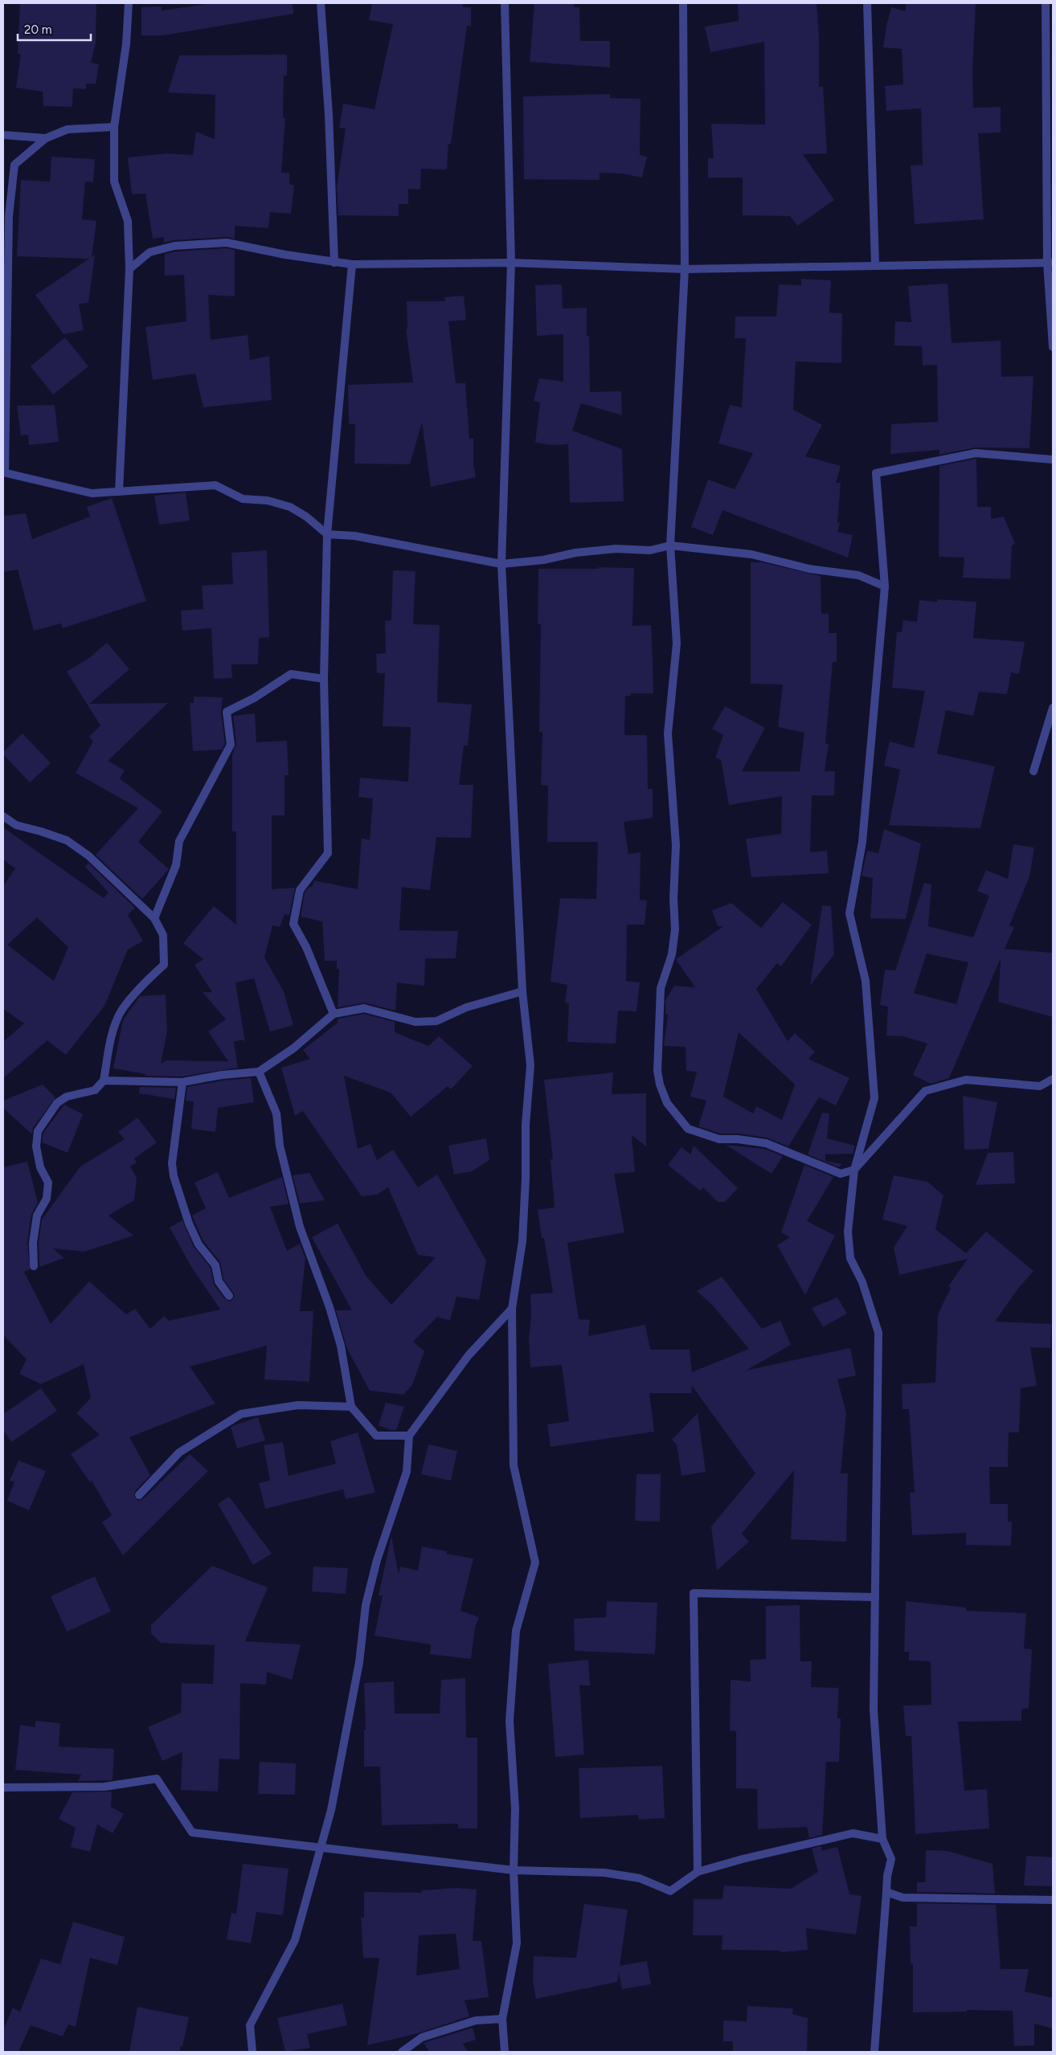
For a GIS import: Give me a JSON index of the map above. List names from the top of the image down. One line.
{"scale_bar":"20 m"}
